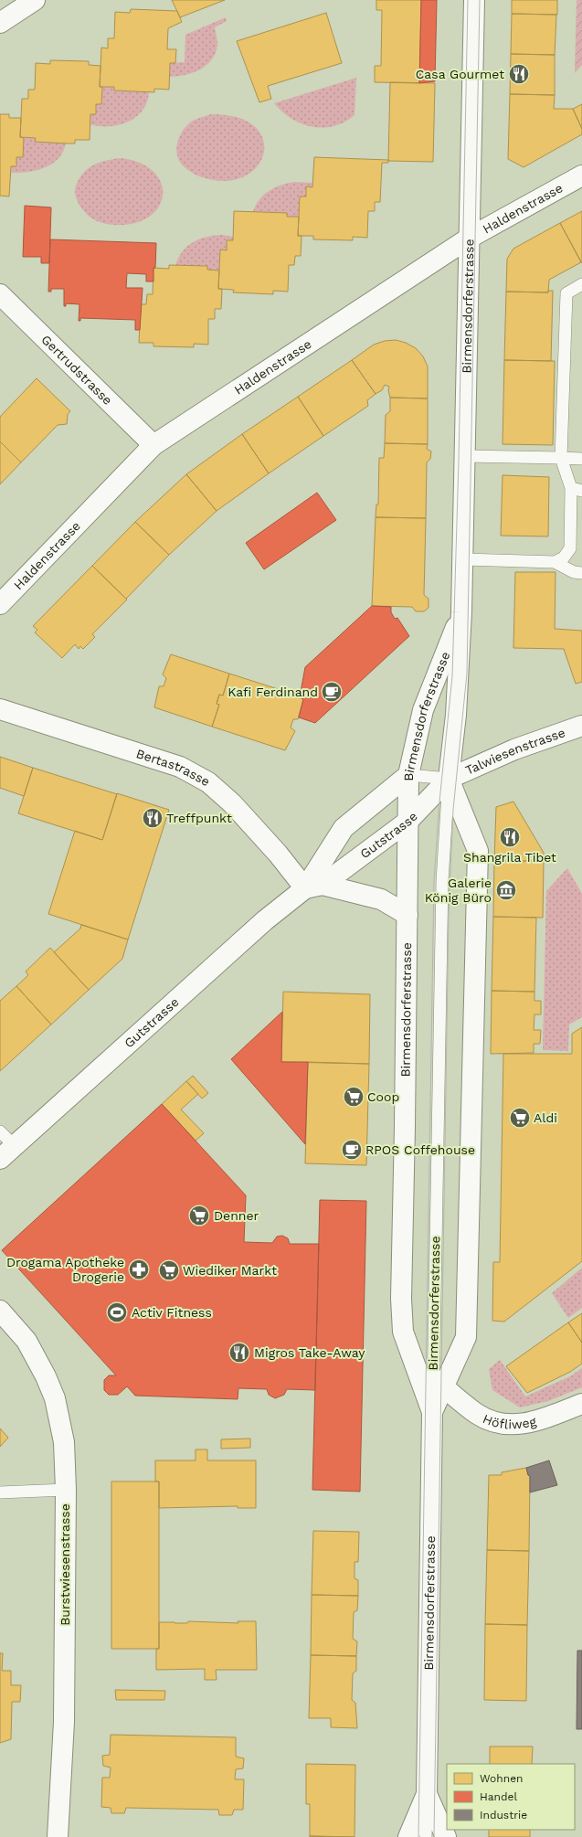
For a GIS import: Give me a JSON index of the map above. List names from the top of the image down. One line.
{"streets":{"main road":["Haldenstrasse","Birmensdorferstrasse","Gertrudstrasse","Talwiesenstrasse","Bertastrasse","Gutstrasse","Höfliweg","Burstwiesenstrasse"]},"crossings":[["Haldenstrasse","Birmensdorferstrasse"],["Haldenstrasse","Gertrudstrasse"],["Birmensdorferstrasse","Talwiesenstrasse"],["Birmensdorferstrasse","Gutstrasse"],["Birmensdorferstrasse","Höfliweg"],["Talwiesenstrasse","Gutstrasse"],["Bertastrasse","Gutstrasse"]],"places":{"restaurant":["Casa Gourmet","Treffpunkt","Shangrila Tibet","Migros Take-Away"],"cafe":["Kafi Ferdinand","RPOS Coffehouse"],"museum":["Galerie König Büro"],"supermarket":["Coop","Aldi","Denner","Wiediker Markt"],"pharmacy":["Drogama Apotheke Drogerie"],"sports":["Activ Fitness"]},"legend":["Wohnen","Handel","Industrie"]}
